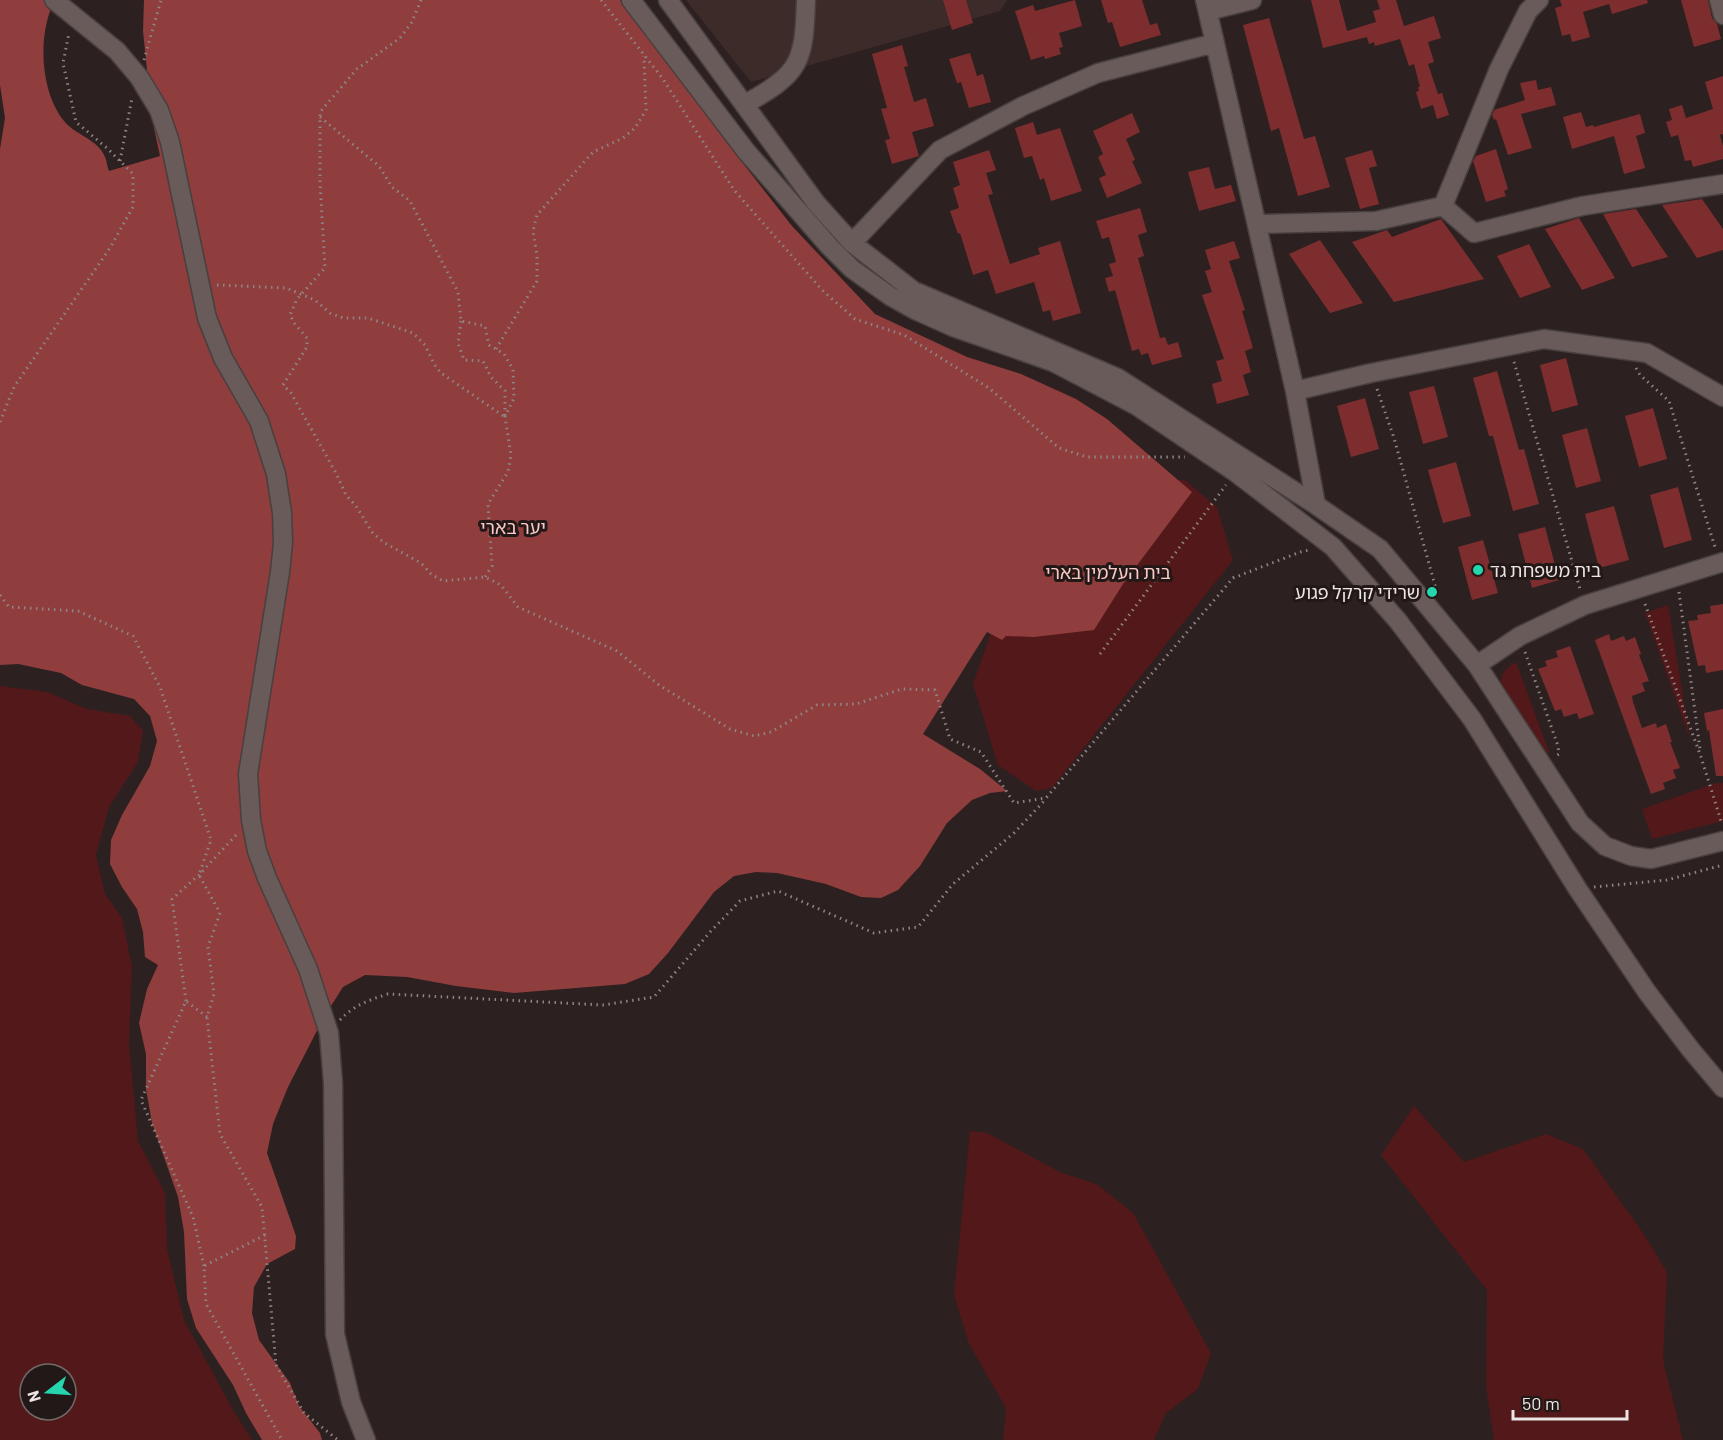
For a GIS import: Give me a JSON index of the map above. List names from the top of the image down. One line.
{"parks":["יער בארי","בית העלמין בארי"],"places":["בית משפחת גד","שרידי קרקל פגוע"],"scale_bar":"50 m","north":"left"}
